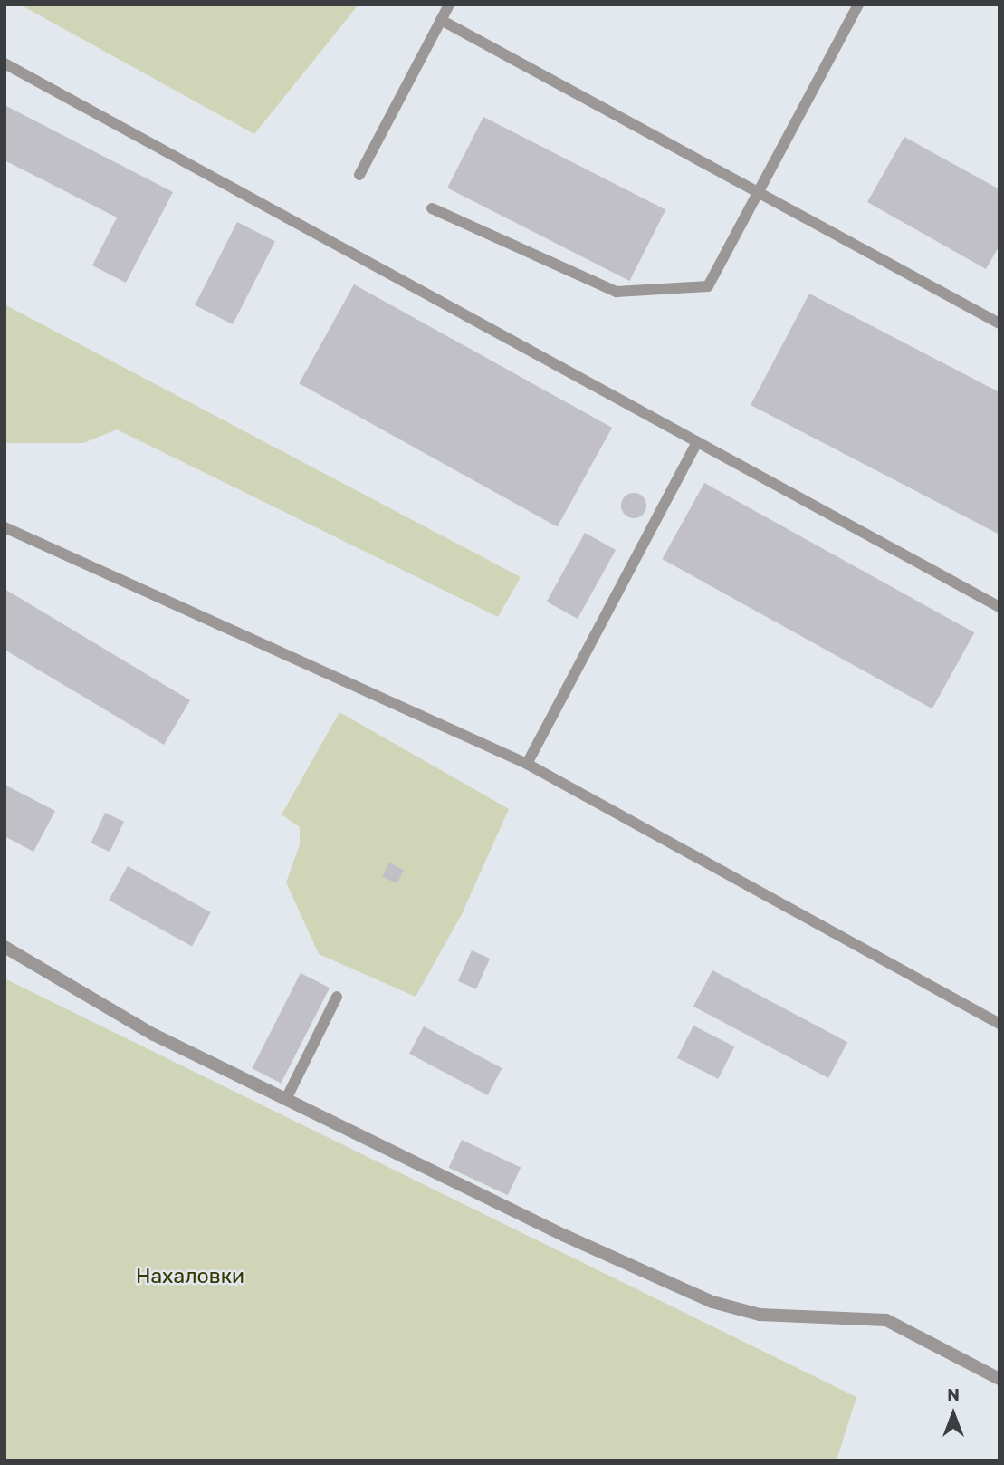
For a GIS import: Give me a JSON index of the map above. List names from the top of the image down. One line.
{"parks":["Нахаловки"],"north":"top"}
